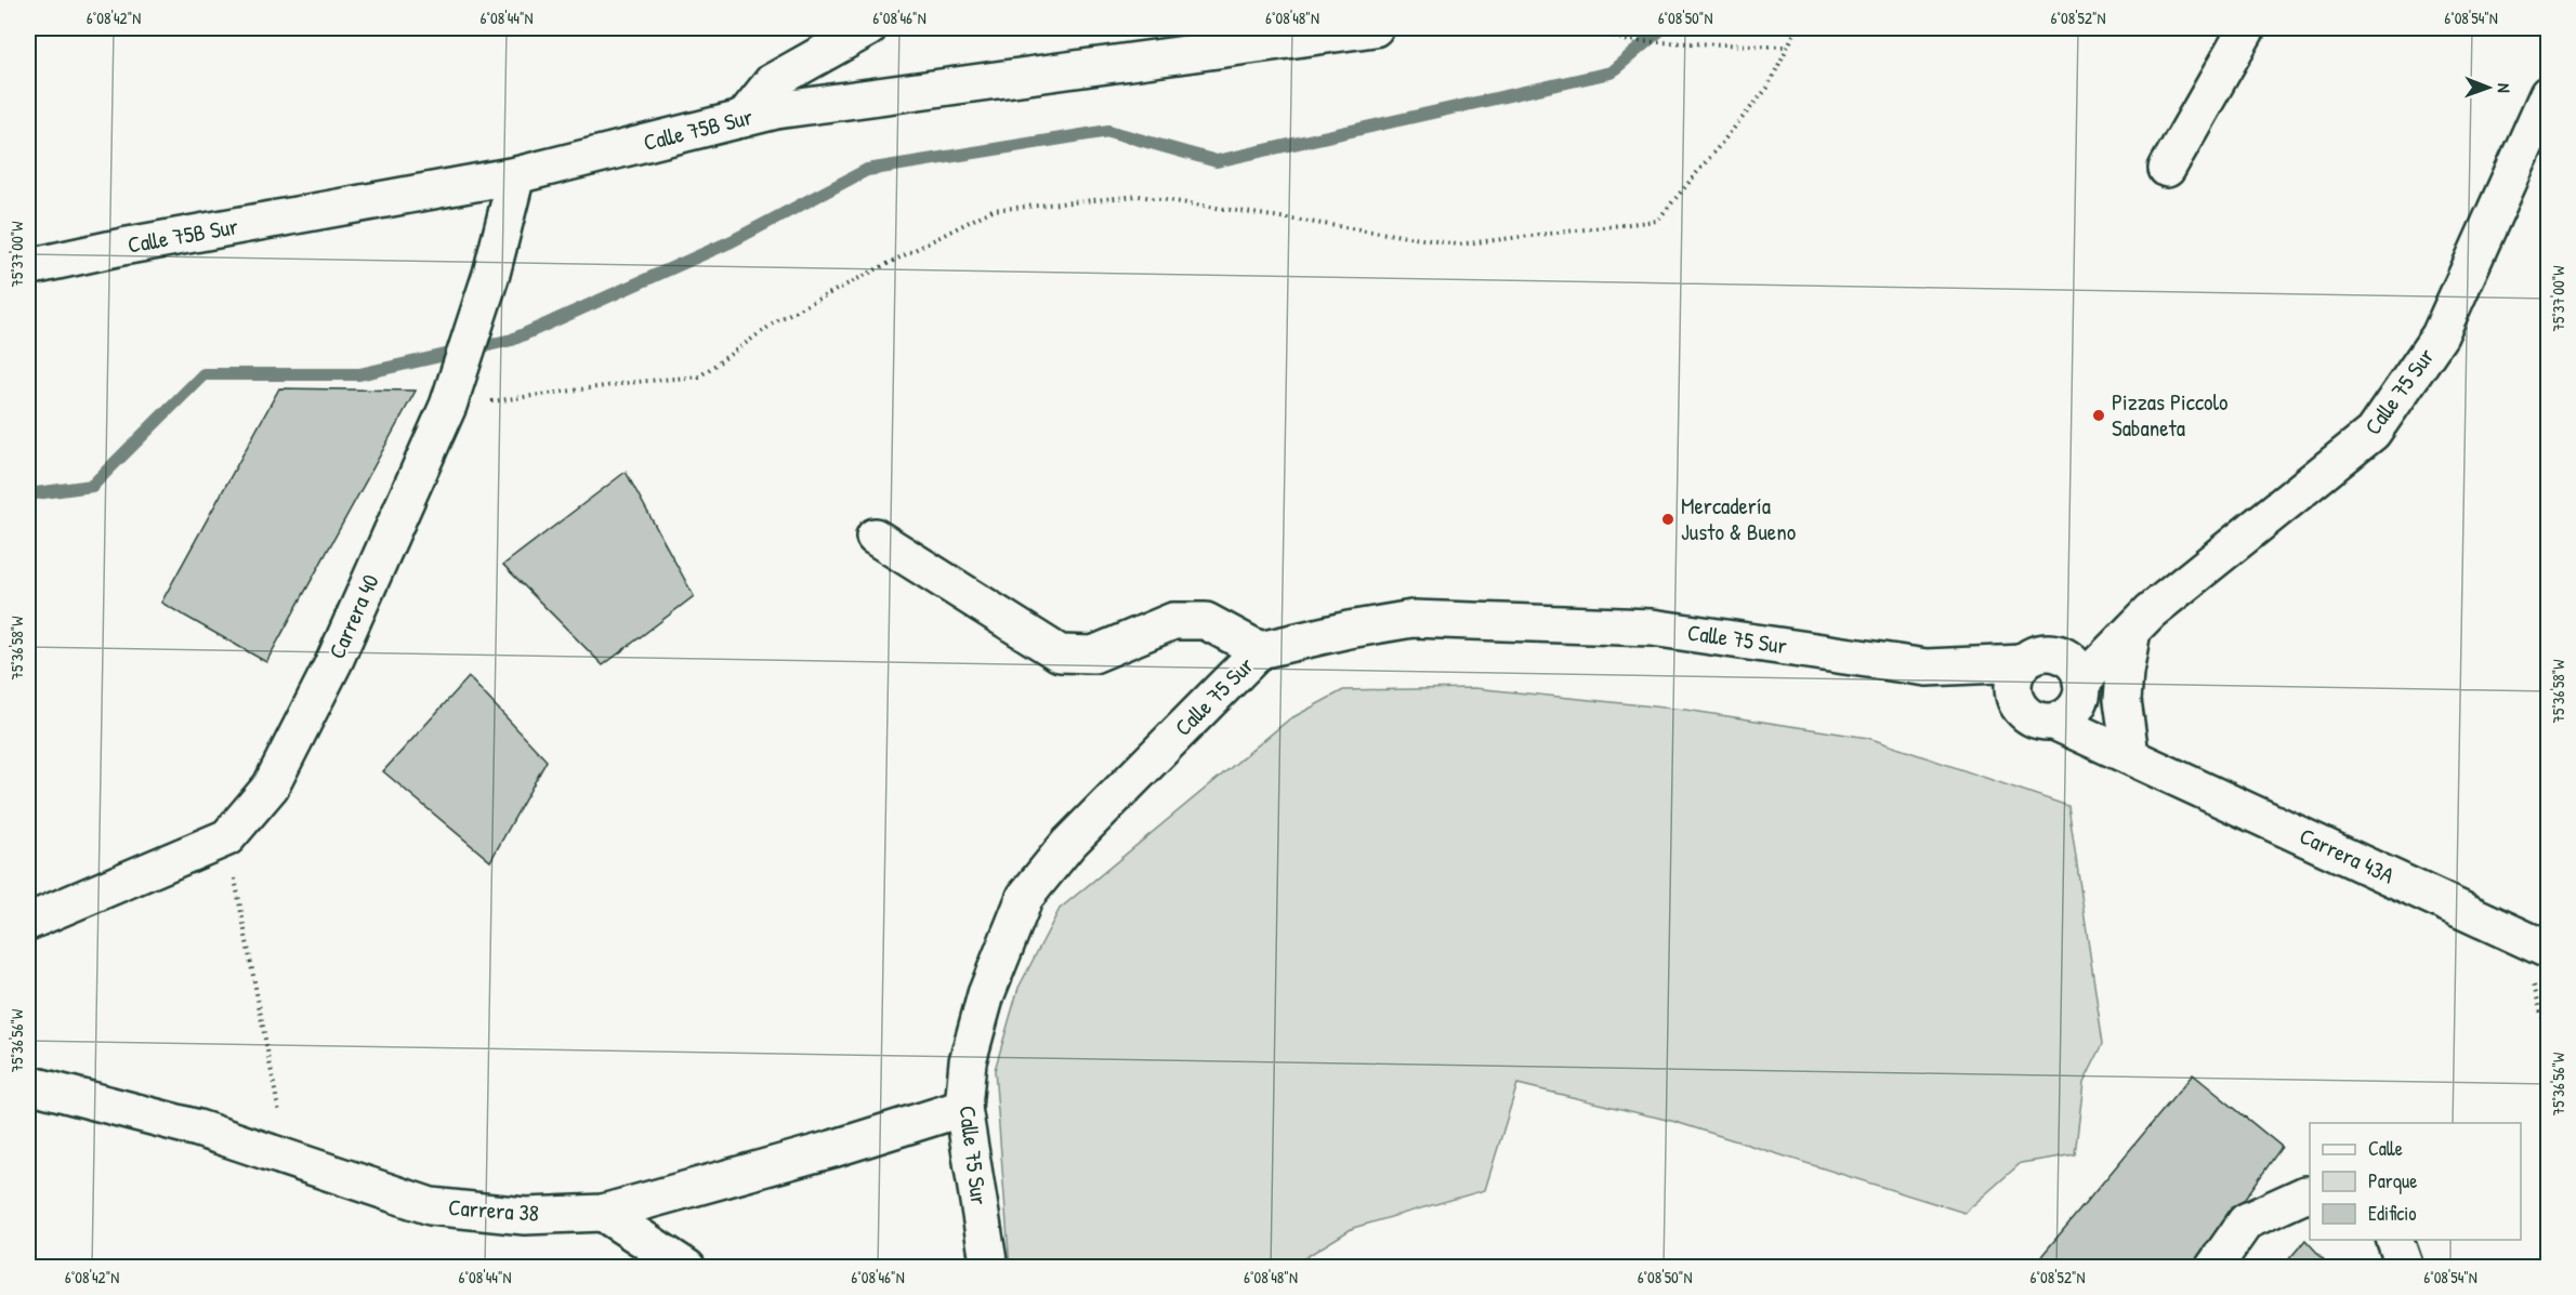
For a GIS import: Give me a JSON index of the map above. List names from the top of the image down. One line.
{"streets":{"street":["Calle 75B Sur","Calle 75 Sur","Carrera 40","Carrera 43A","Carrera 38"]},"crossings":[["Calle 75B Sur","Carrera 40"],["Calle 75 Sur","Carrera 43A"],["Calle 75 Sur","Carrera 38"]],"places":["Pizzas Piccolo Sabaneta","Mercadería Justo & Bueno"],"legend":["Calle","Parque","Edificio"],"north":"right","coordinates":["6°08'42\"N","6°08'44\"N","6°08'46\"N","6°08'48\"N","6°08'50\"N","6°08'52\"N","6°08'54\"N","75°37'00\"W","75°36'58\"W","75°36'56\"W"]}
